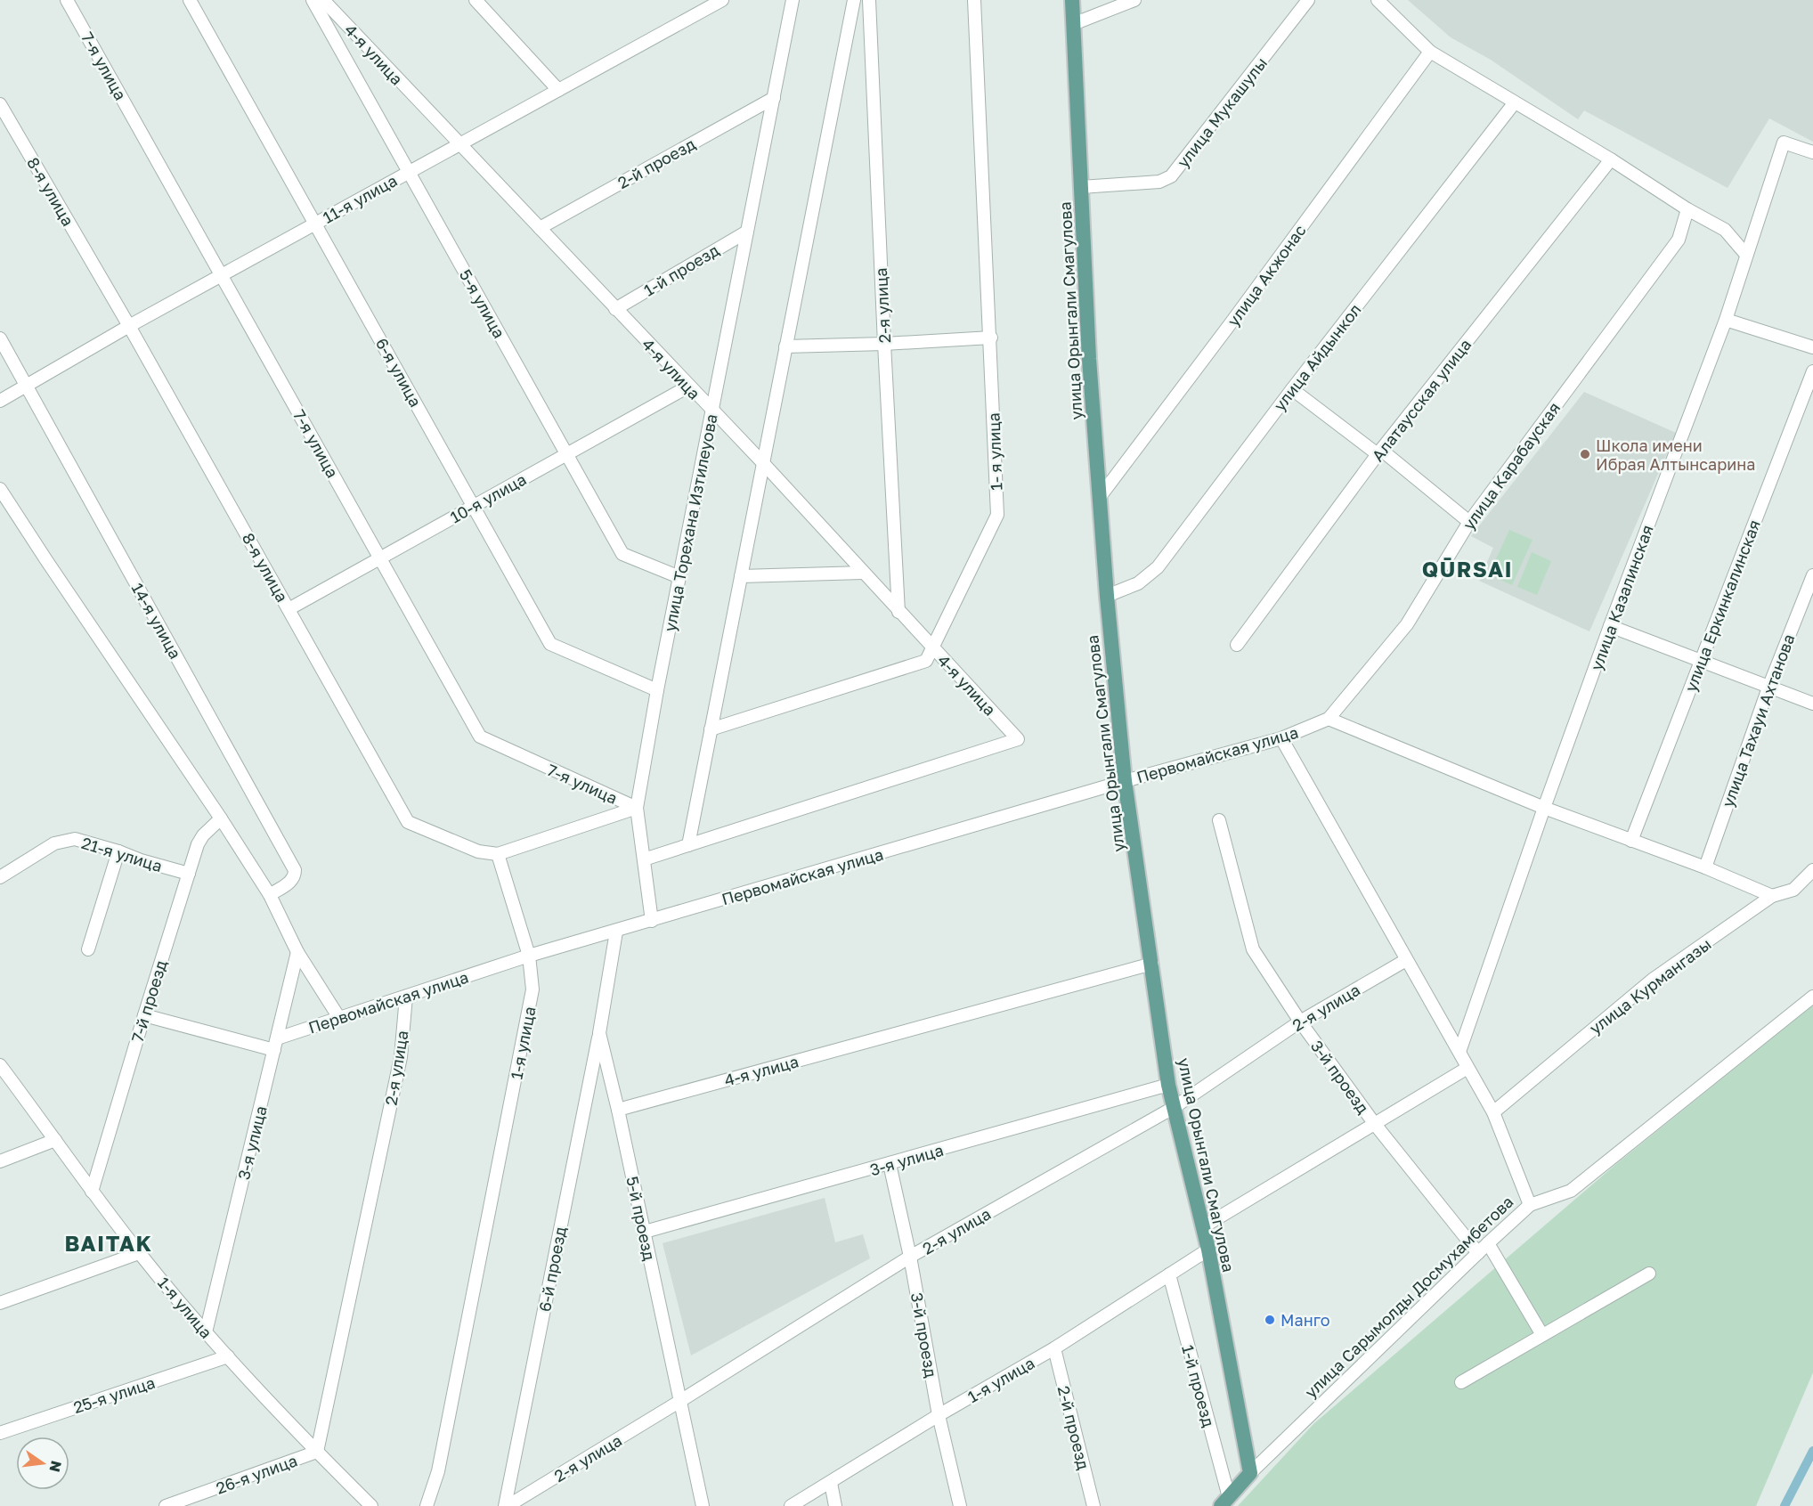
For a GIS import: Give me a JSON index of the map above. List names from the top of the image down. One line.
{"streets":{"main road":["улица Орынгали Смагулова","улица Сарымолды Досмухамбетова"],"street":["4-я улица","7-я улица","улица Мукашулы","2-й проезд","8-я улица","11-я улица","1-й проезд","улица Акжонас","5-я улица","2-я улица","улица Айдынкол","6-я улица","Алатаусская улица","1- я улица","улица Карабауская","10-я улица","улица Торехана Изтилеуова","улица Казалинская","улица Еркинкалинская","14-я улица","улица Тахауи Ахтанова","Первомайская улица","21-я улица","улица Курмангазы","7-й проезд","1-я улица","3-й проезд","3-я улица","5-й проезд","6-й проезд","25-я улица","26-я улица"]},"crossings":[["4-я улица","2-й проезд"],["4-я улица","11-я улица"],["4-я улица","1-й проезд"],["4-я улица","2-я улица"],["4-я улица","улица Орынгали Смагулова"],["4-я улица","1- я улица"],["4-я улица","10-я улица"],["4-я улица","улица Торехана Изтилеуова"],["4-я улица","5-й проезд"],["7-я улица","11-я улица"],["7-я улица","10-я улица"],["7-я улица","улица Торехана Изтилеуова"],["улица Мукашулы","улица Орынгали Смагулова"],["2-й проезд","улица Торехана Изтилеуова"],["2-й проезд","1-я улица"],["8-я улица","11-я улица"],["8-я улица","10-я улица"],["8-я улица","1-я улица"],["11-я улица","5-я улица"],["11-я улица","6-я улица"],["11-я улица","14-я улица"],["1-й проезд","улица Торехана Изтилеуова"],["1-й проезд","1-я улица"],["1-й проезд","улица Сарымолды Досмухамбетова"],["улица Акжонас","улица Орынгали Смагулова"],["5-я улица","10-я улица"],["5-я улица","улица Торехана Изтилеуова"],["2-я улица","улица Орынгали Смагулова"],["2-я улица","Первомайская улица"],["2-я улица","1-я улица"],["2-я улица","3-й проезд"],["2-я улица","5-й проезд"],["2-я улица","6-й проезд"],["2-я улица","26-я улица"],["улица Орынгали Смагулова","улица Айдынкол"],["улица Орынгали Смагулова","Первомайская улица"],["улица Орынгали Смагулова","1-я улица"],["улица Орынгали Смагулова","3-я улица"],["улица Орынгали Смагулова","улица Сарымолды Досмухамбетова"],["6-я улица","10-я улица"],["6-я улица","улица Торехана Изтилеуова"],["улица Карабауская","Первомайская улица"],["улица Торехана Изтилеуова","Первомайская улица"],["Первомайская улица","1-я улица"],["Первомайская улица","3-я улица"],["Первомайская улица","5-й проезд"],["21-я улица","7-й проезд"],["7-й проезд","1-я улица"],["1-я улица","3-й проезд"],["1-я улица","3-я улица"],["1-я улица","25-я улица"],["1-я улица","26-я улица"],["3-й проезд","3-я улица"],["3-й проезд","улица Сарымолды Досмухамбетова"],["3-я улица","5-й проезд"],["5-й проезд","6-й проезд"]],"districts":["QŪRSAI","BAITAK"],"places":["Школа имени Ибрая Алтынсарина","Манго"],"north":"right"}
